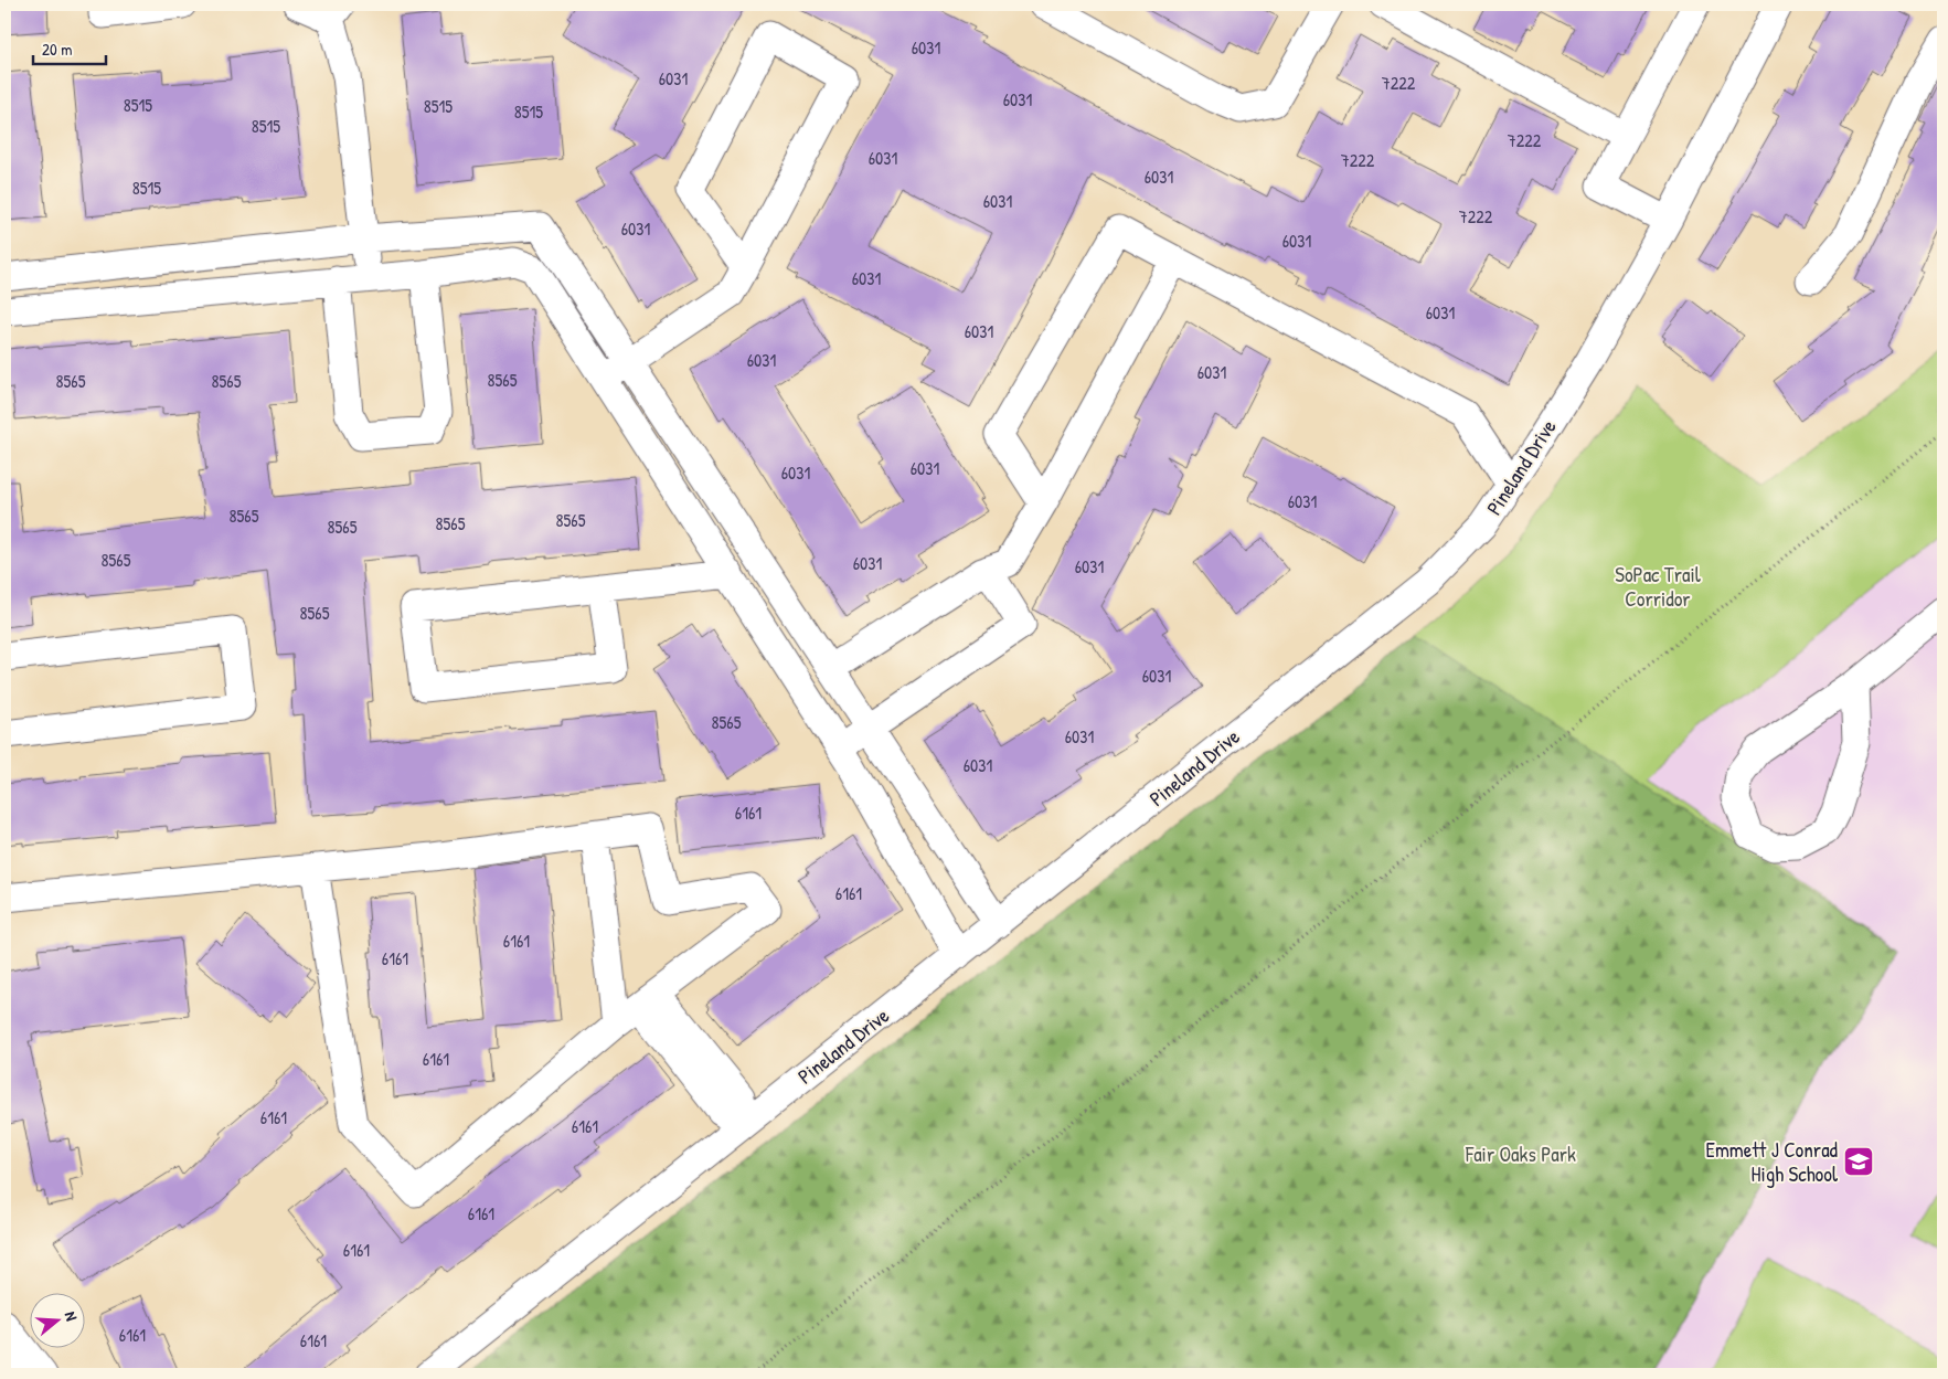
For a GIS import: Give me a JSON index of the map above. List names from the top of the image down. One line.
{"streets":{"street":["Pineland Drive"]},"parks":["SoPac Trail Corridor","Fair Oaks Park"],"places":{"school or university":["Emmett J Conrad High School"]},"house_numbers":["6031","6031","7222","6031","8515","8515","8515","8515","7222","6031","7222","6031","8515","6031","7222","6031","6031","6031","6031","6031","6031","6031","8565","8565","8565","6031","6031","6031","8565","8565","8565","8565","8565","6031","6031","8565","6031","8565","6031","6031","6161","6161","6161","6161","6161","6161","6161","6161","6161","6161","6161"],"scale_bar":"20 m","north":"right"}
